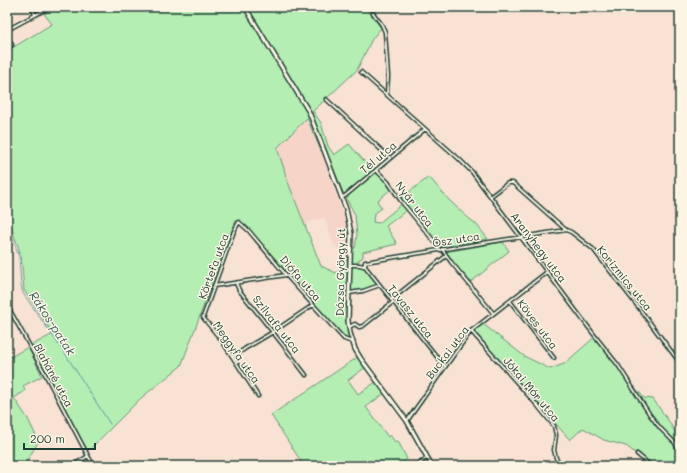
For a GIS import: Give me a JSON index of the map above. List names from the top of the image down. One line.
{"streets":{"main road":["Dózsa György út"],"street":["Tél utca","Nyár utca","Ősz utca","Aranyhegy utca","Körtefa utca","Diófa utca","Korizmics utca","Tavasz utca","Szilvafa utca","Köves utca","Meggyfa utca","Buckai utca","Blaháné utca","Jókai Mór utca"]},"crossings":[["Tél utca","Nyár utca"],["Tél utca","Aranyhegy utca"],["Tél utca","Dózsa György út"],["Nyár utca","Ősz utca"],["Nyár utca","Buckai utca"],["Ősz utca","Aranyhegy utca"],["Ősz utca","Dózsa György út"],["Ősz utca","Korizmics utca"],["Ősz utca","Tavasz utca"],["Aranyhegy utca","Korizmics utca"],["Aranyhegy utca","Buckai utca"],["Körtefa utca","Diófa utca"],["Körtefa utca","Meggyfa utca"],["Dózsa György út","Diófa utca"],["Dózsa György út","Buckai utca"],["Tavasz utca","Buckai utca"],["Köves utca","Buckai utca"],["Buckai utca","Jókai Mór utca"]],"water":["Rákos-patak"],"scale_bar":"200 m"}
